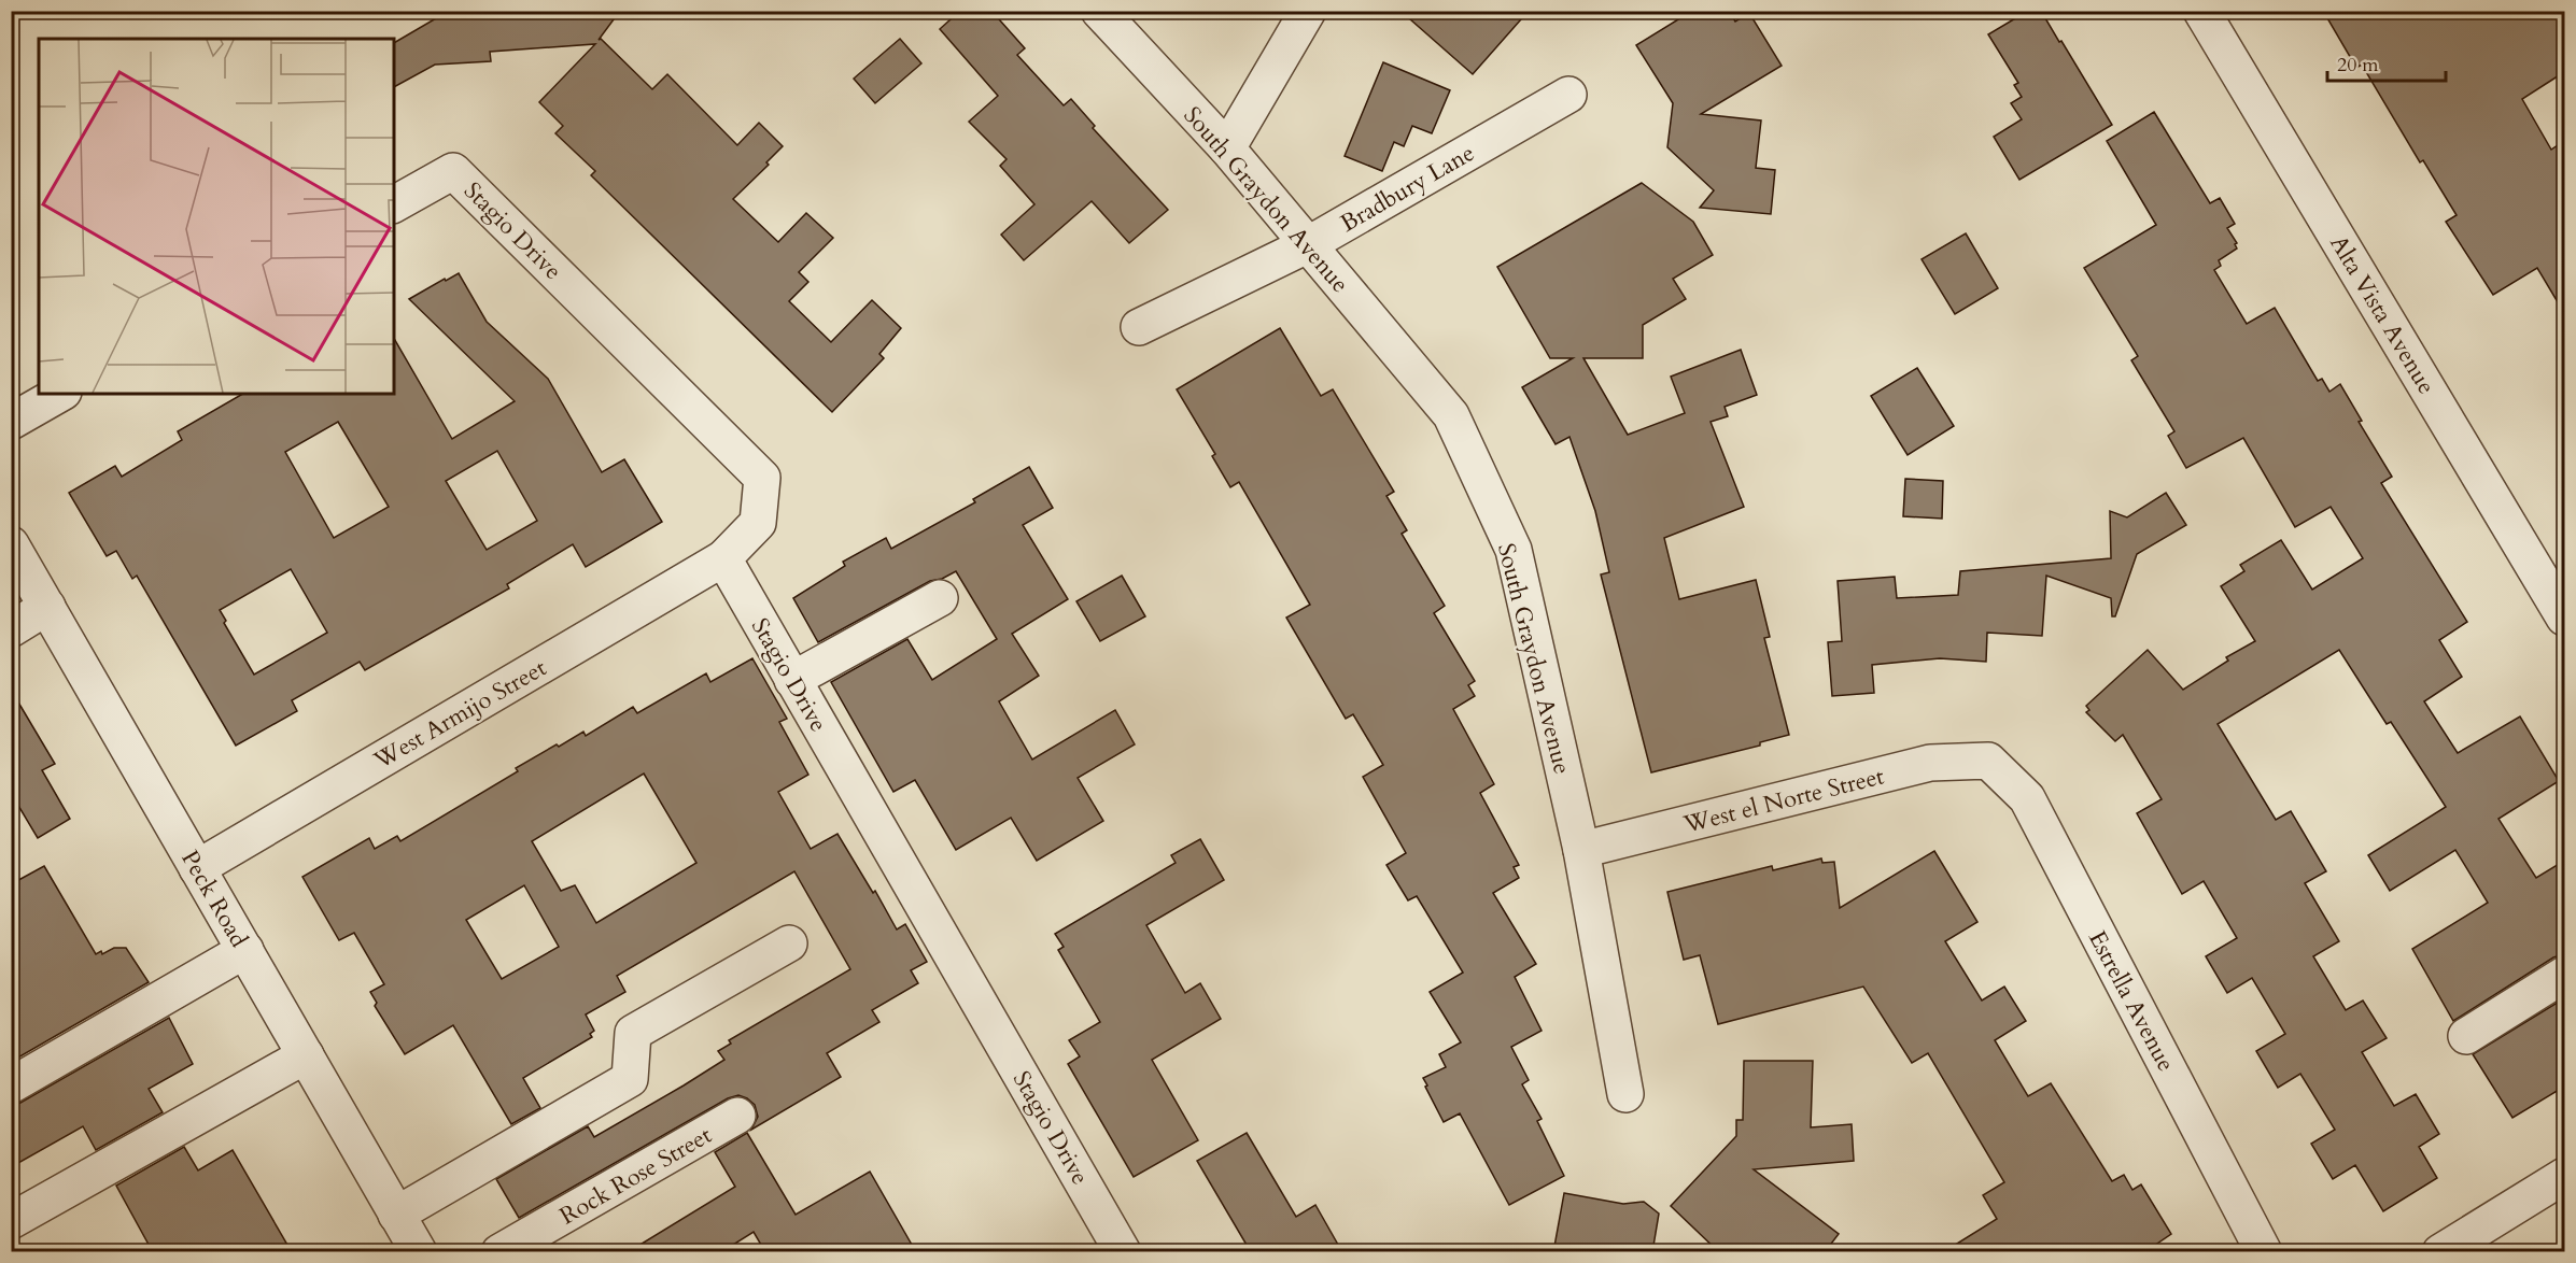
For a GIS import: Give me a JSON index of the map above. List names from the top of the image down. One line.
{"streets":{"street":["Bradbury Lane","South Graydon Avenue","Stagio Drive","Alta Vista Avenue","West Armijo Street","West el Norte Street","Peck Road","Estrella Avenue","Rock Rose Street"]},"crossings":[["Bradbury Lane","South Graydon Avenue"],["South Graydon Avenue","West el Norte Street"],["Stagio Drive","West Armijo Street"],["West Armijo Street","Peck Road"],["West el Norte Street","Estrella Avenue"]],"scale_bar":"20 m"}
